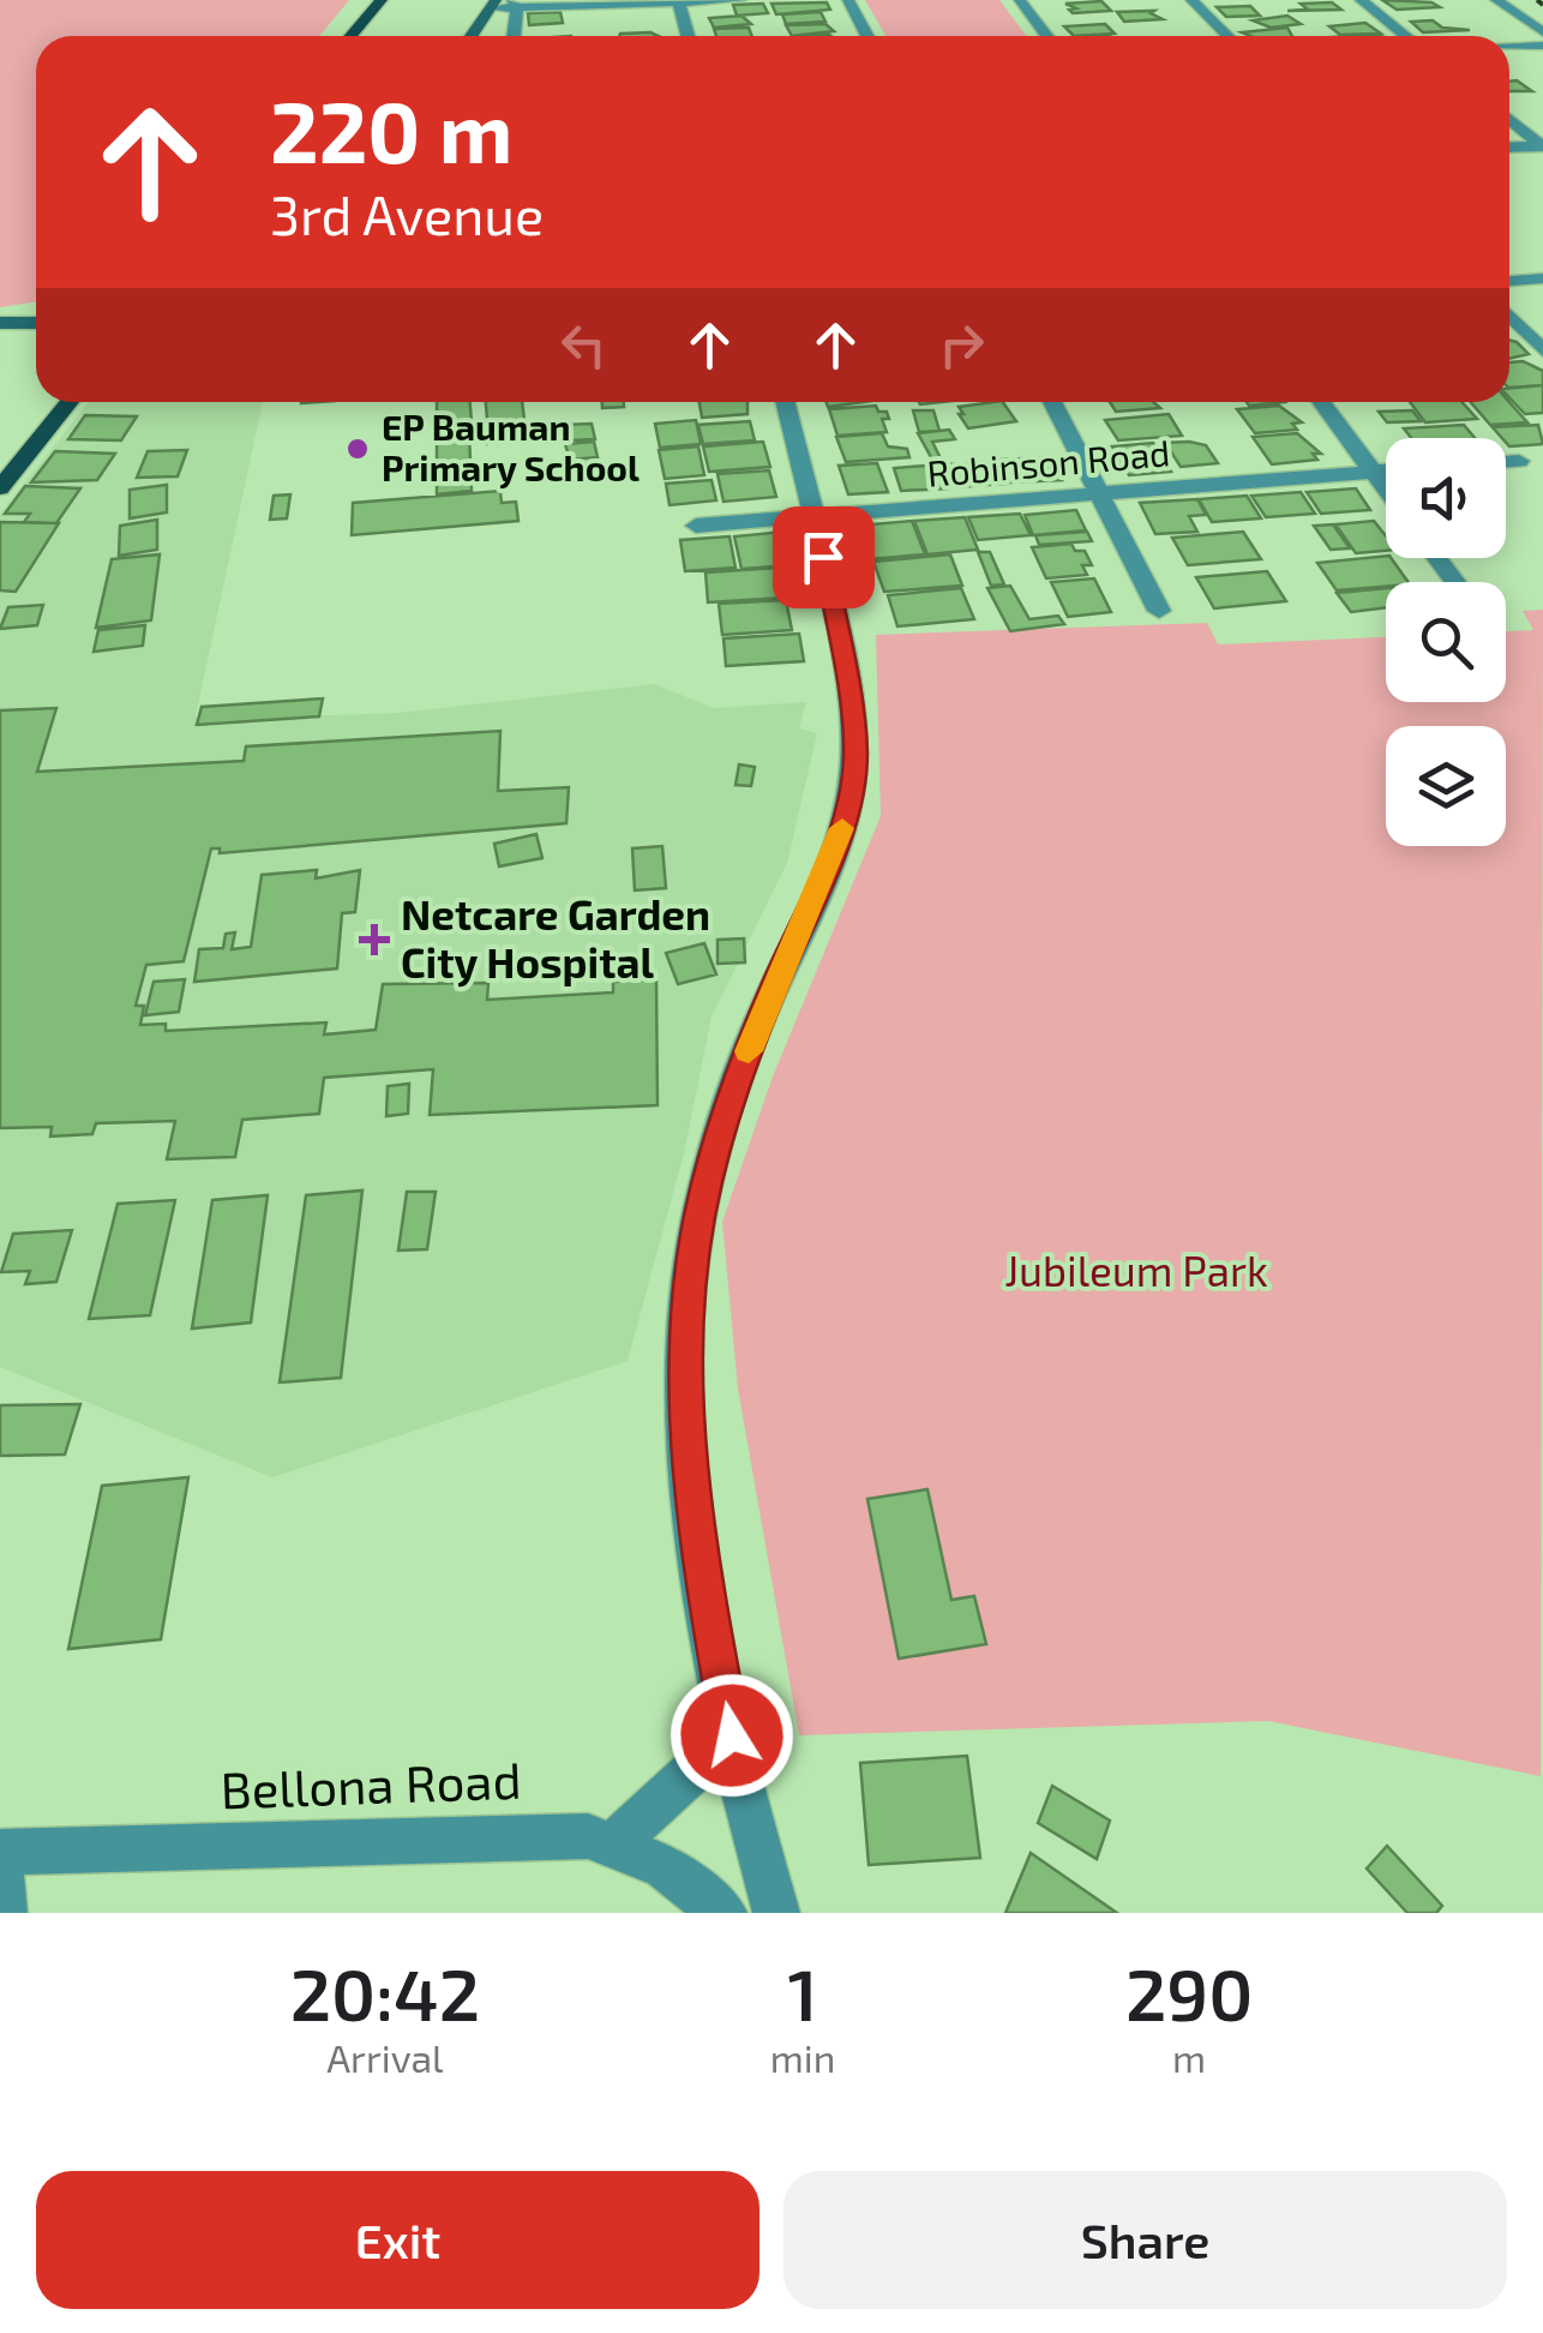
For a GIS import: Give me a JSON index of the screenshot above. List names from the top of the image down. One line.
{"streets":{"street":["Robinson Road","Bellona Road"]},"parks":["Jubileum Park"],"places":{"other":["EP Bauman Primary School"],"health":["Netcare Garden City Hospital"]},"page":{"turn":["220 m","3rd Avenue"],"eta":["20:42","Arrival","1","min","290","m"],"buttons":["Exit","Share"]}}
